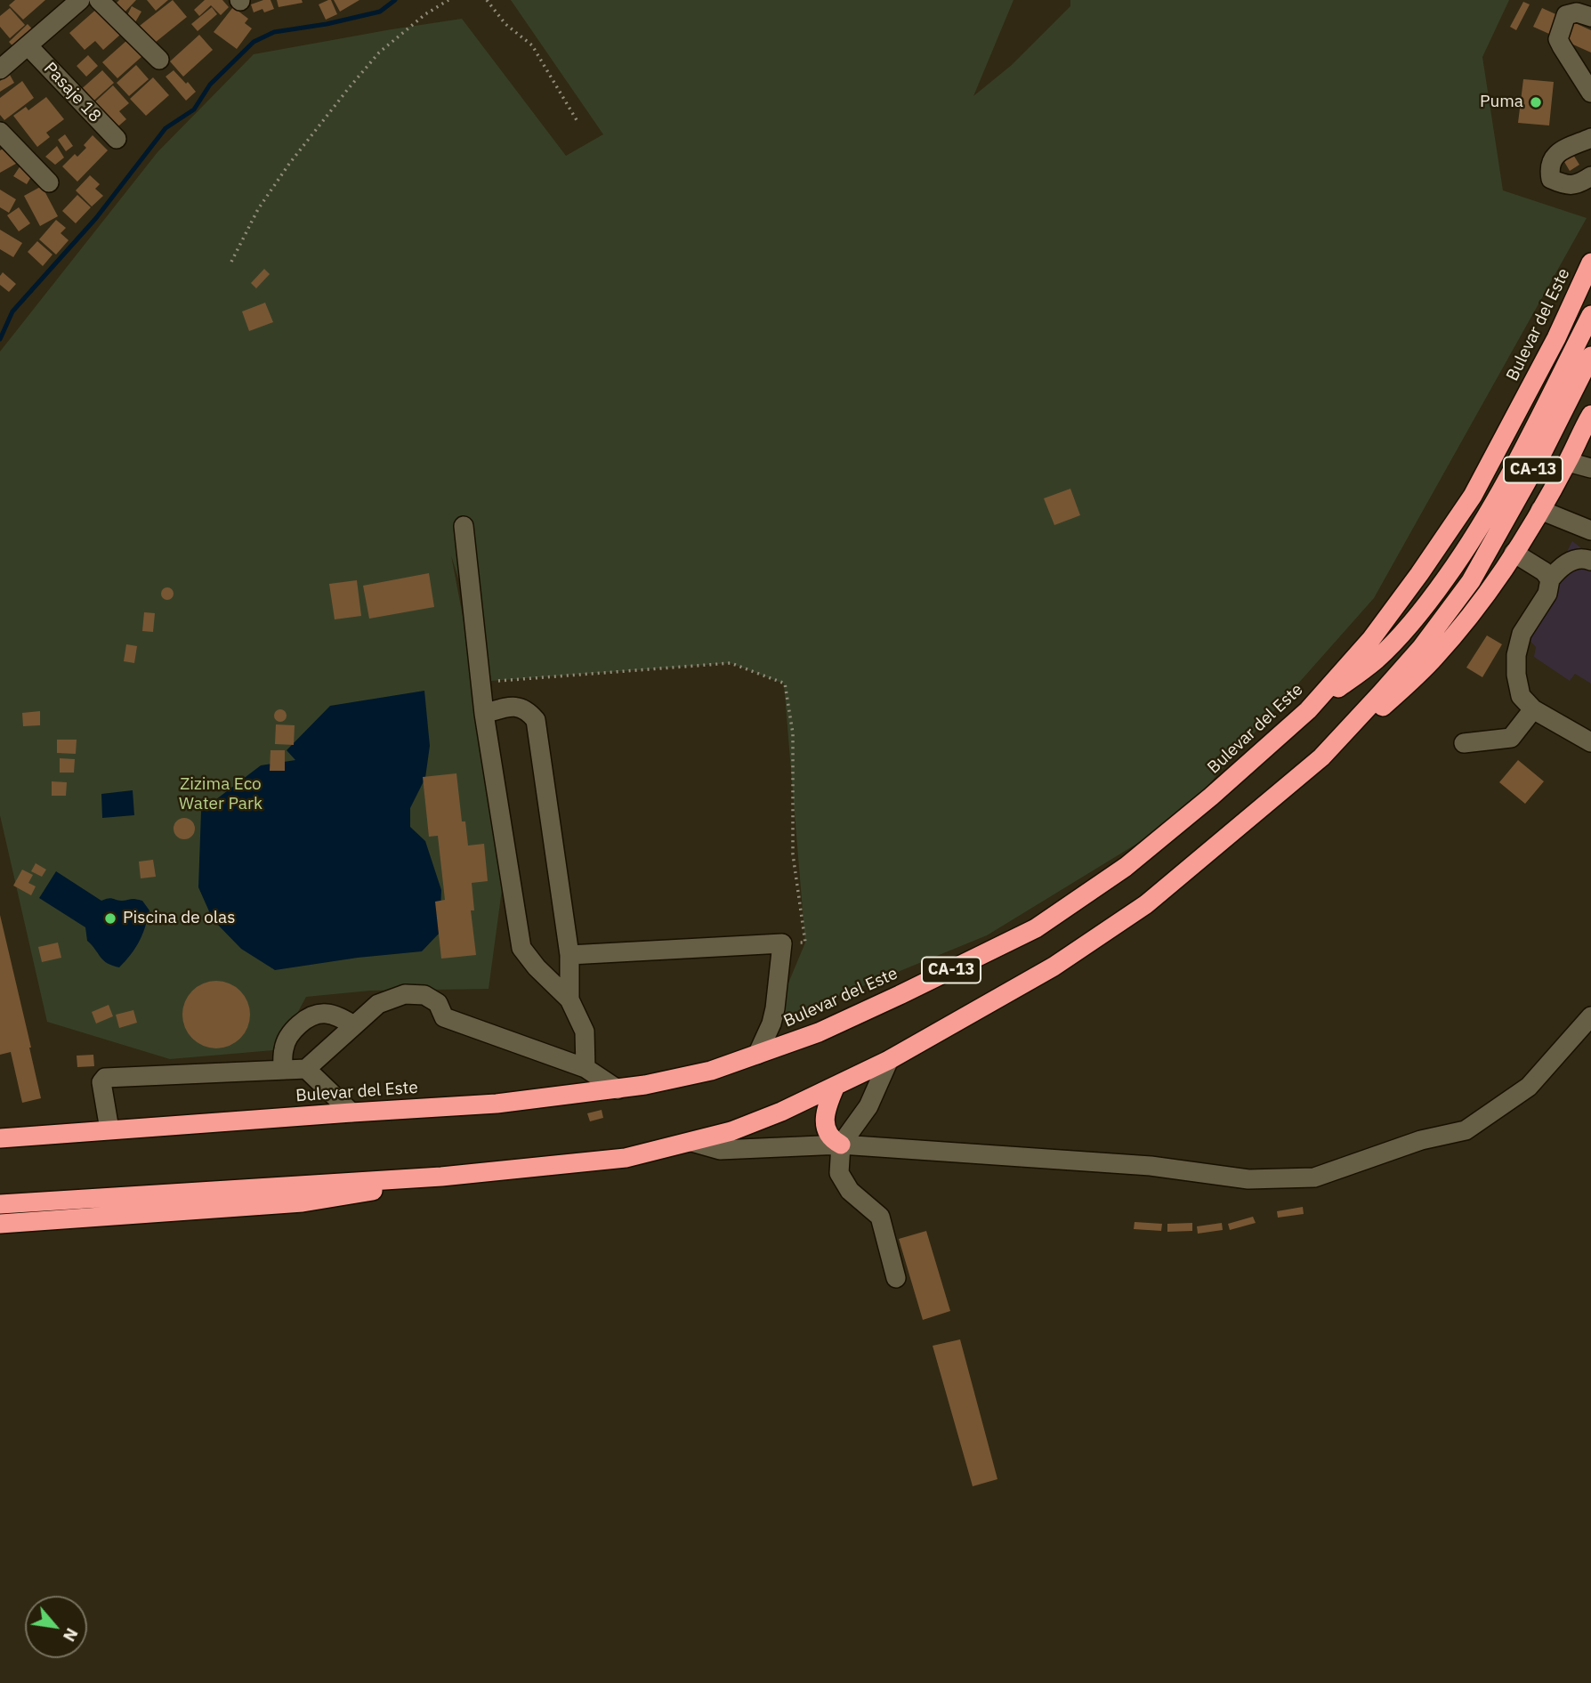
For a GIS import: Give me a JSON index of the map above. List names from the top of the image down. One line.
{"streets":{"highway":["Bulevar del Este","CA-13"],"street":["Pasaje 18"]},"parks":["Zizima Eco Water Park"],"places":["Puma","Piscina de olas"],"north":"bottom right"}
